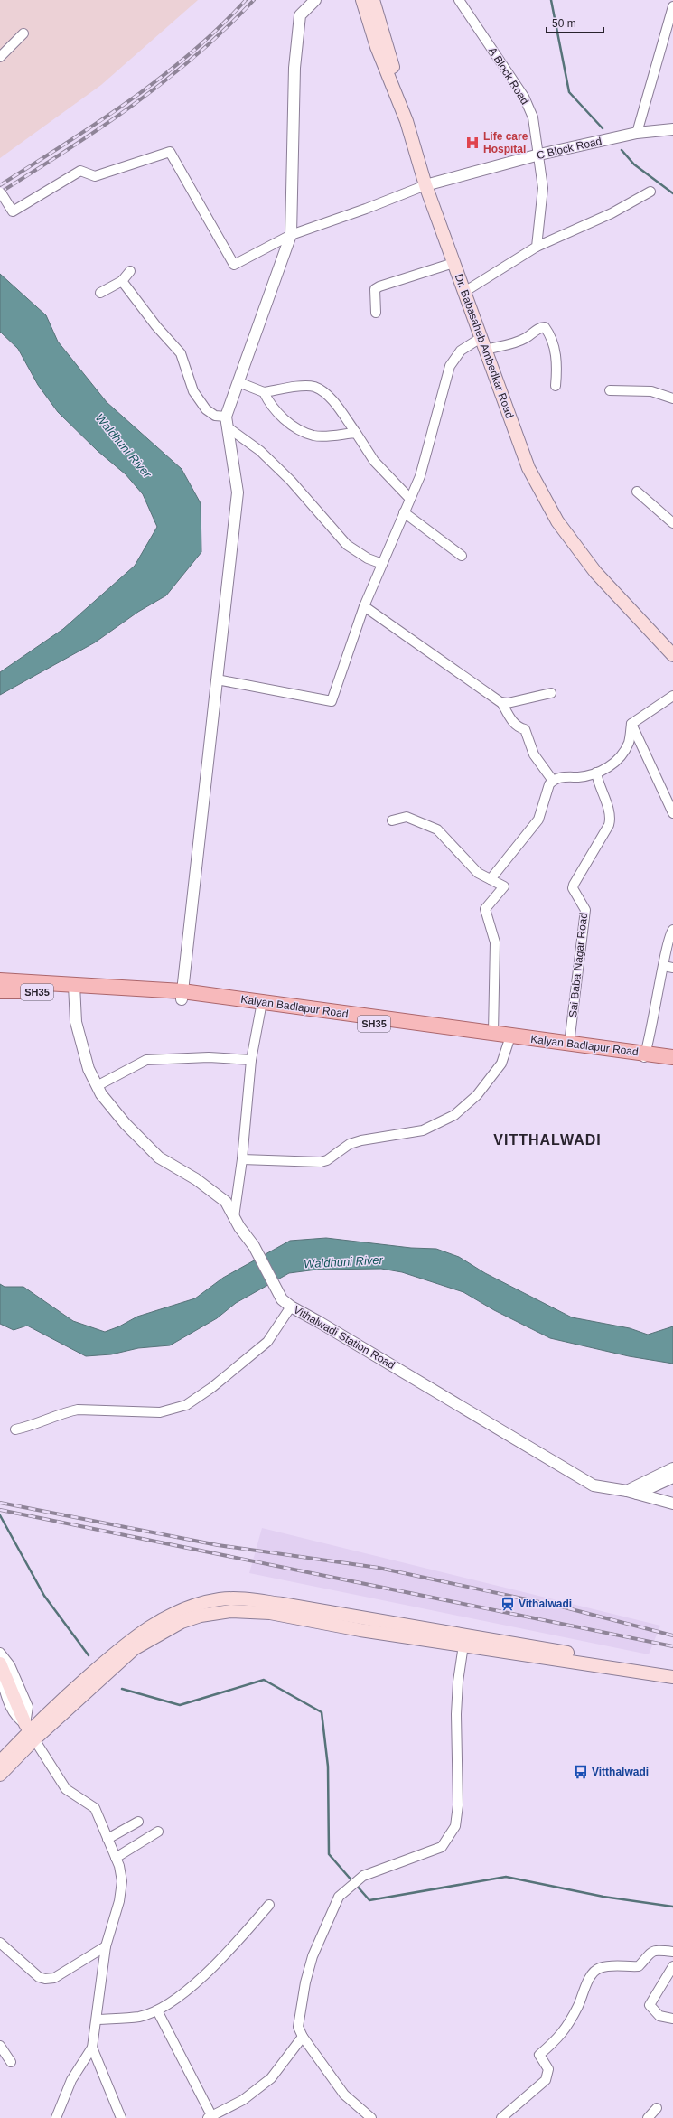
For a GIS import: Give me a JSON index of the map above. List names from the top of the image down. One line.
{"streets":{"main road":["Dr. Babasaheb Ambedkar Road","SH35","Kalyan Badlapur Road"],"street":["A Block Road","C Block Road","Sai Baba Nagar Road","Vithalwadi Station Road"]},"crossings":[["A Block Road","C Block Road"],["C Block Road","Dr. Babasaheb Ambedkar Road"],["Sai Baba Nagar Road","Kalyan Badlapur Road"],["Kalyan Badlapur Road","Vithalwadi Station Road"]],"districts":["VITTHALWADI"],"water":["Waldhuni River"],"places":{"hospital":["Life care Hospital"],"station":["Vithalwadi"],"bus stop":["Vitthalwadi"]},"scale_bar":"50 m"}
